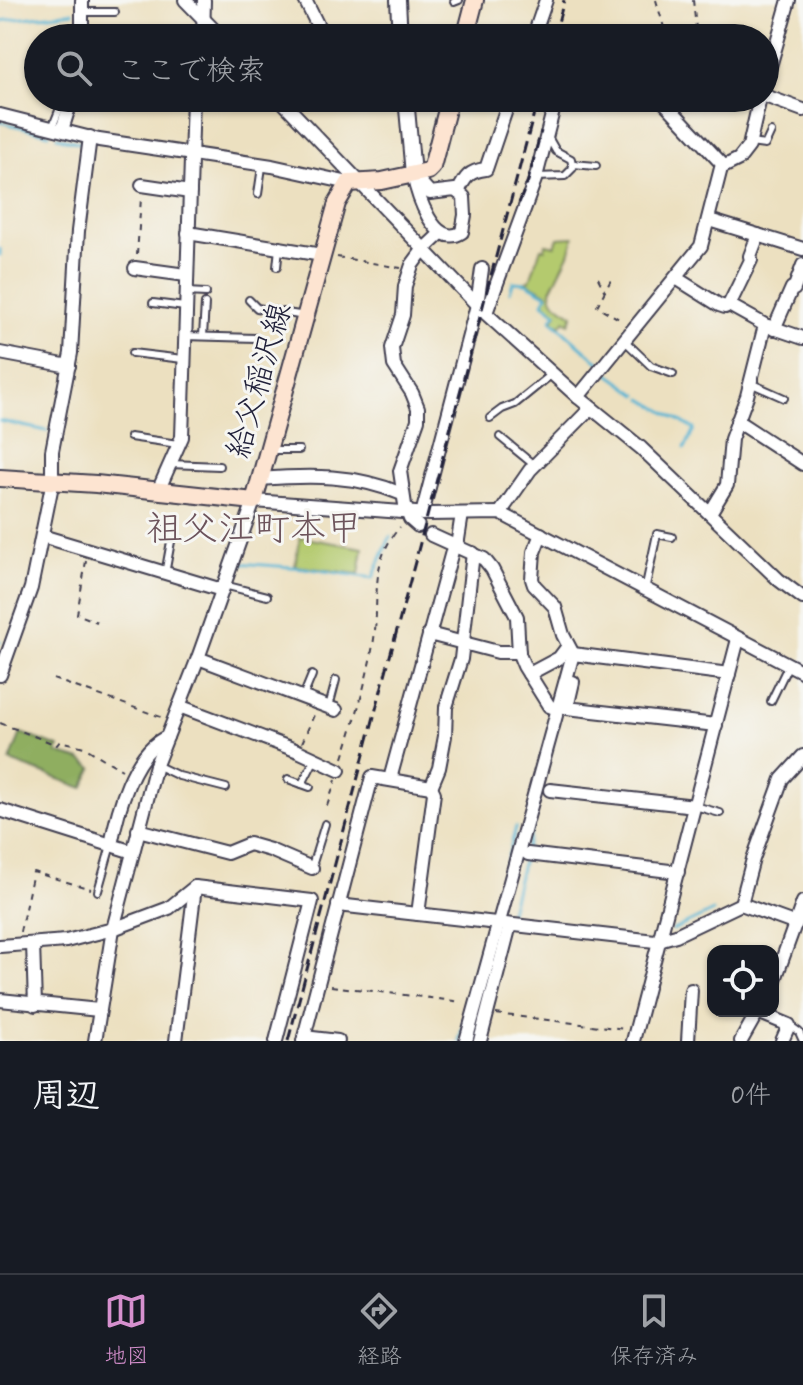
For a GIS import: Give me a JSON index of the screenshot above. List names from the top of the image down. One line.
{"streets":{"main road":["給父稲沢線"]},"districts":["祖父江町本甲"],"page":{"search":"ここで検索","heading":["周辺","0件"],"nav":["地図","経路","保存済み"]}}
